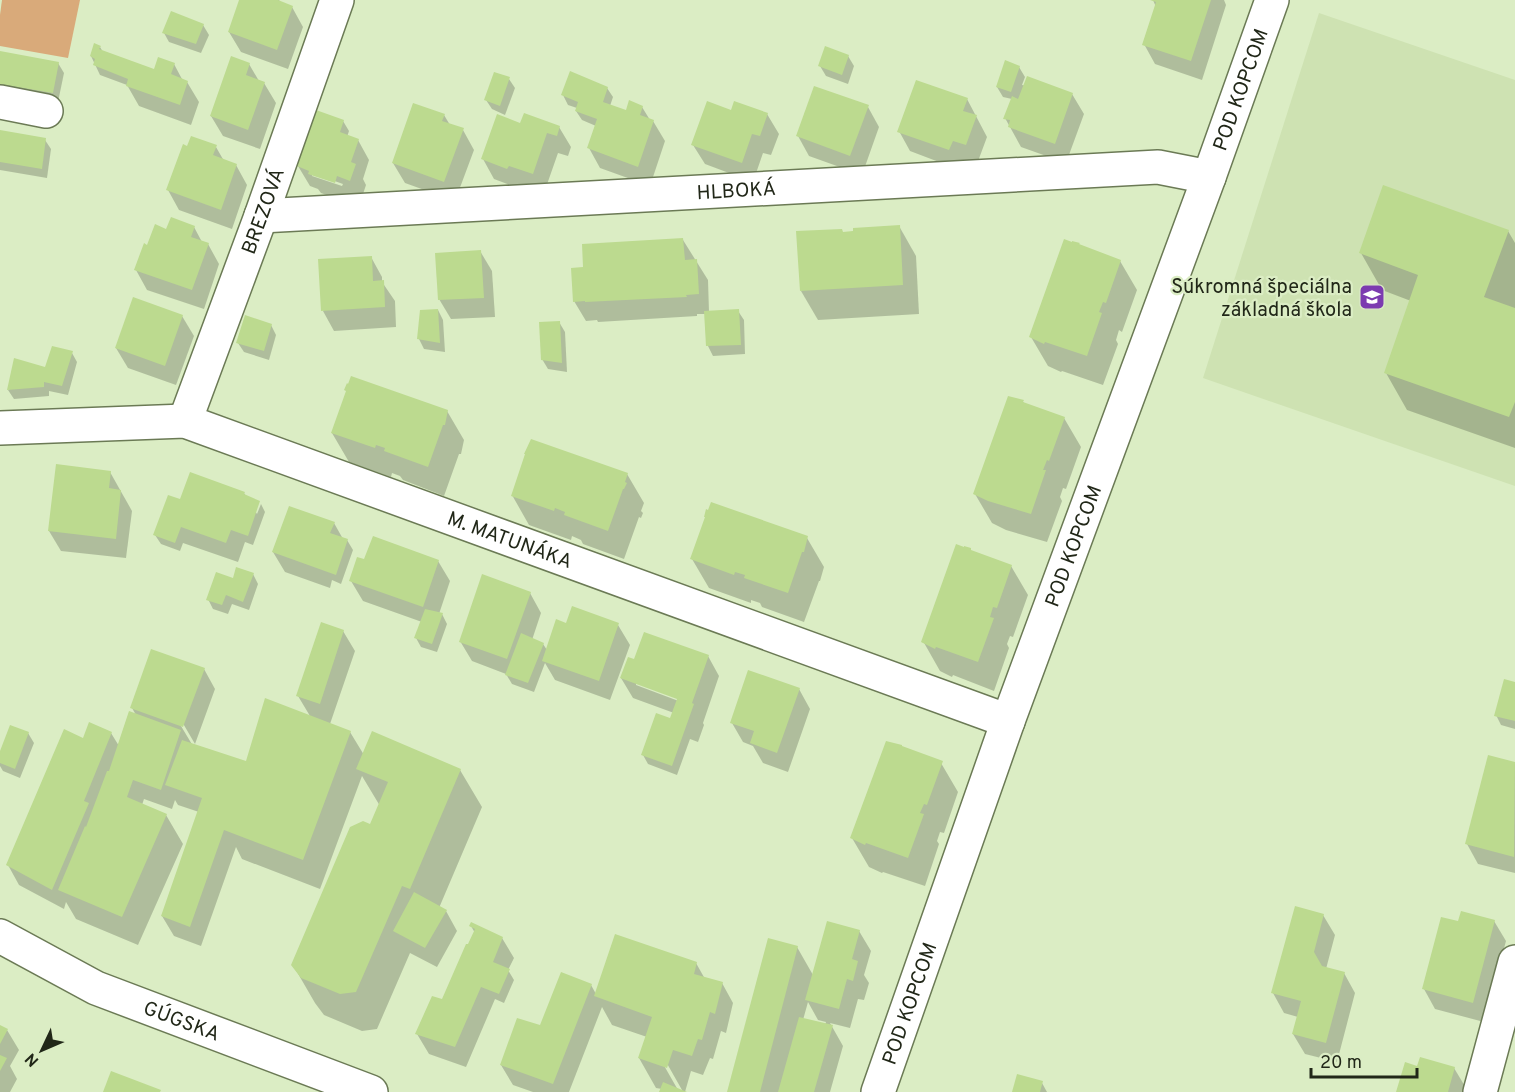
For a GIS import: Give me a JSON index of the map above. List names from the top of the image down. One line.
{"streets":{"street":["POD KOPCOM","HLBOKÁ","BREZOVÁ","M. MATUNÁKA","GÚGSKA"]},"crossings":[["POD KOPCOM","HLBOKÁ"],["POD KOPCOM","M. MATUNÁKA"],["HLBOKÁ","BREZOVÁ"],["BREZOVÁ","M. MATUNÁKA"]],"places":{"school or university":["Súkromná špeciálna základná škola"]},"scale_bar":"20 m","north":"bottom left"}
